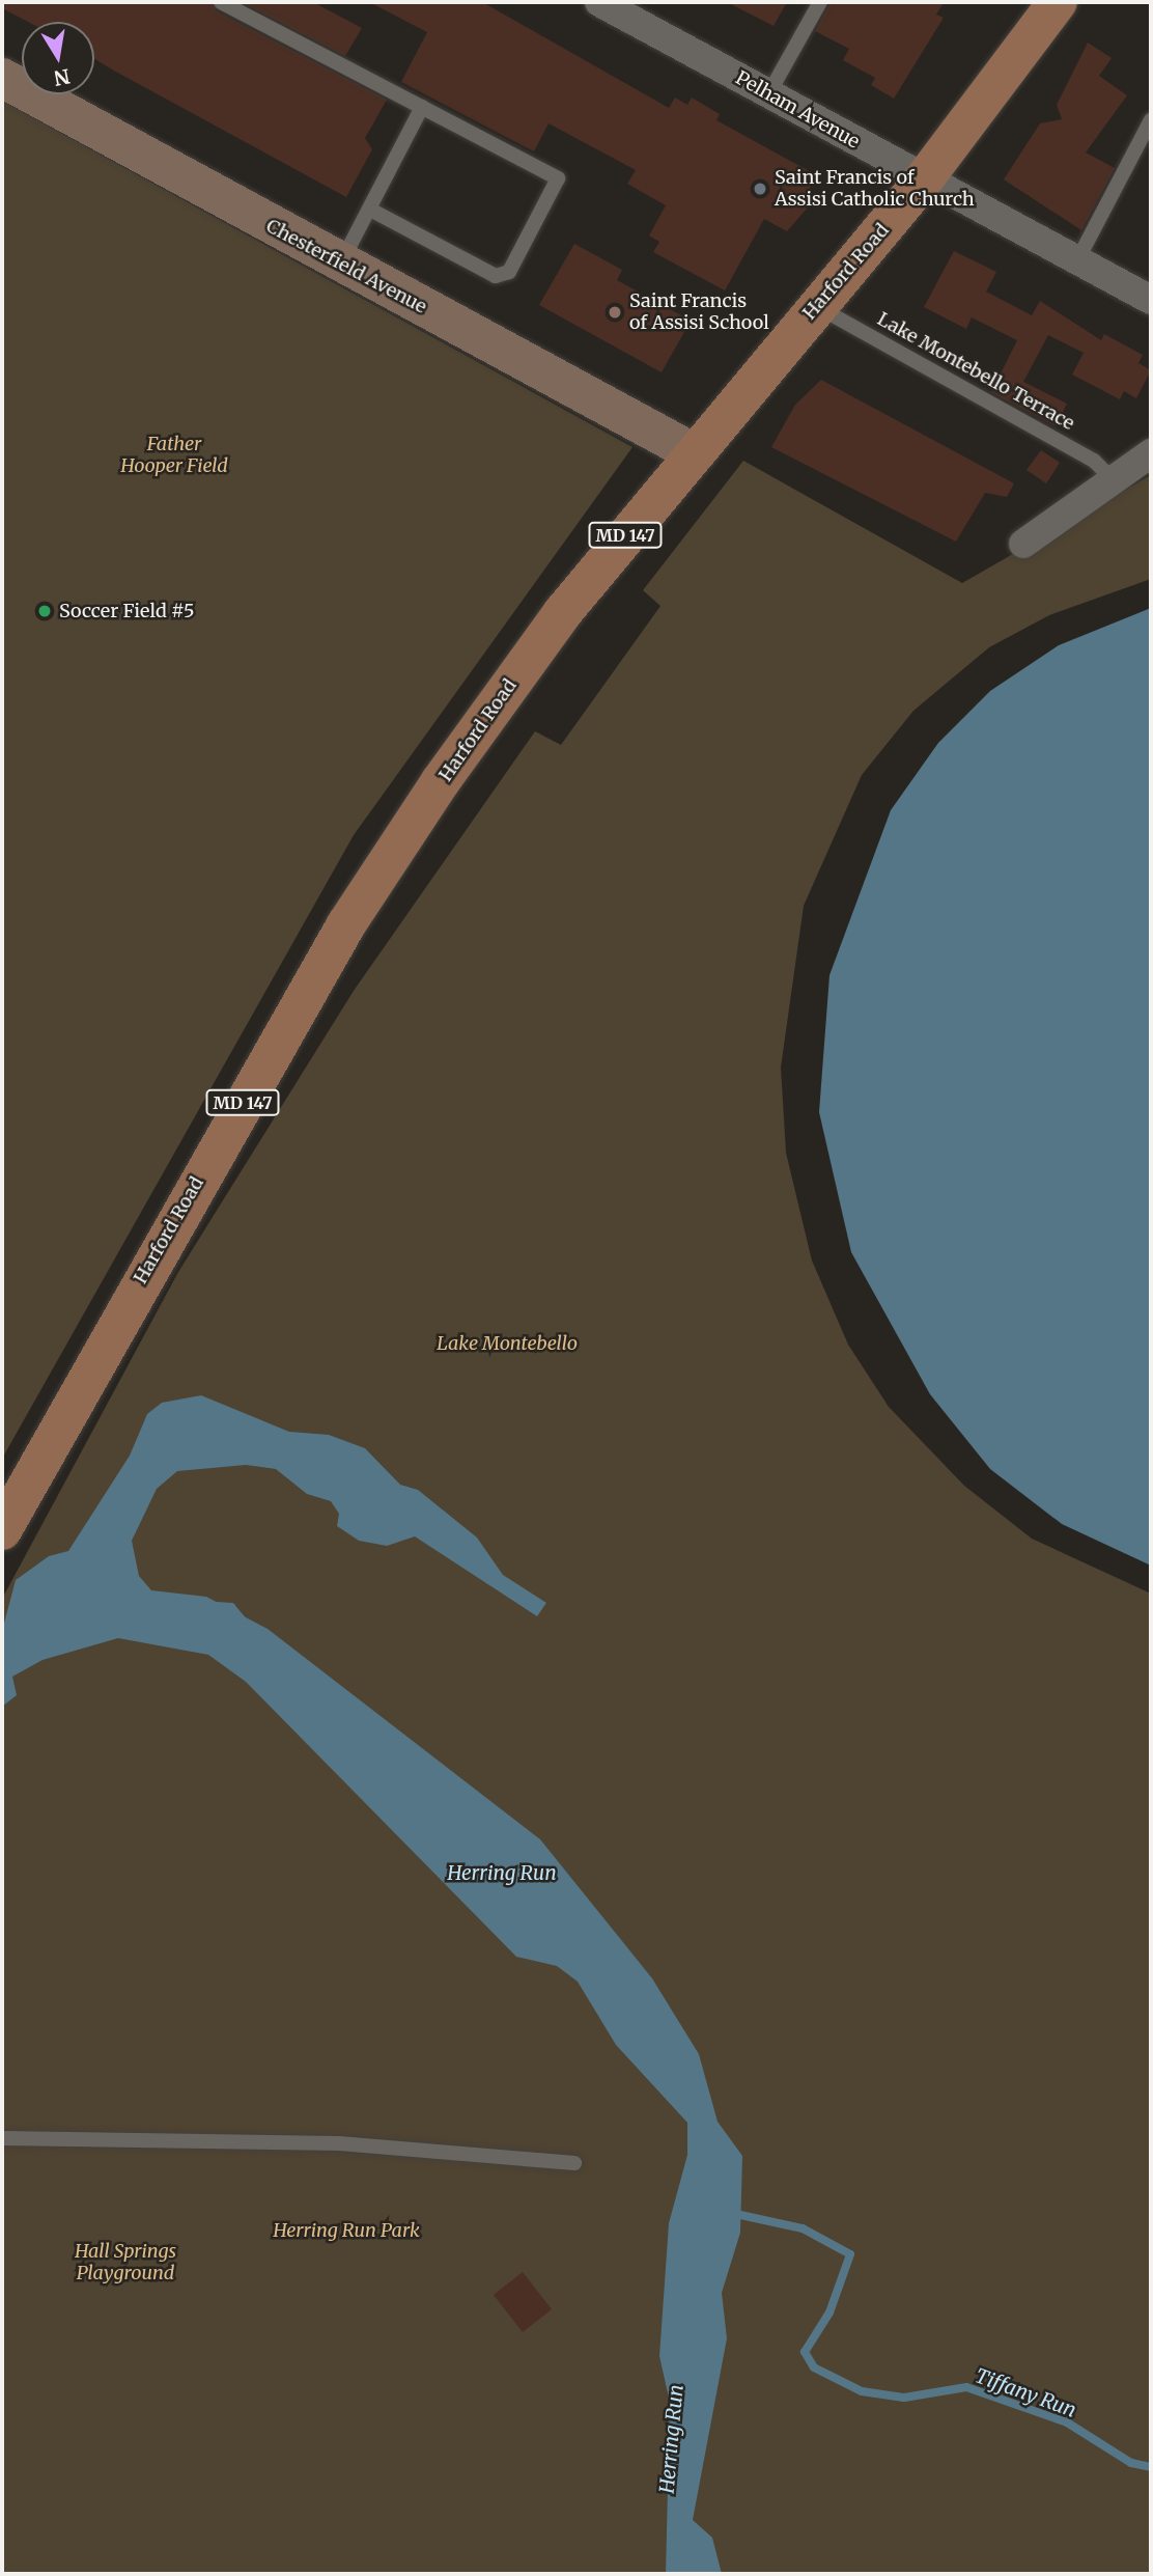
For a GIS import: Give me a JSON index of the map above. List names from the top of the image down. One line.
{"streets":{"main road":["Harford Road","MD 147"],"street":["Pelham Avenue","Chesterfield Avenue"],"lane":["Lake Montebello Terrace"]},"crossings":[["Pelham Avenue","Harford Road"],["Chesterfield Avenue","Harford Road"],["Harford Road","Lake Montebello Terrace"]],"water":["Herring Run","Tiffany Run"],"parks":["Father Hooper Field","Lake Montebello","Herring Run Park","Hall Springs Playground"],"places":["Saint Francis of Assisi Catholic Church","Saint Francis of Assisi School","Soccer Field #5"],"north":"bottom"}
